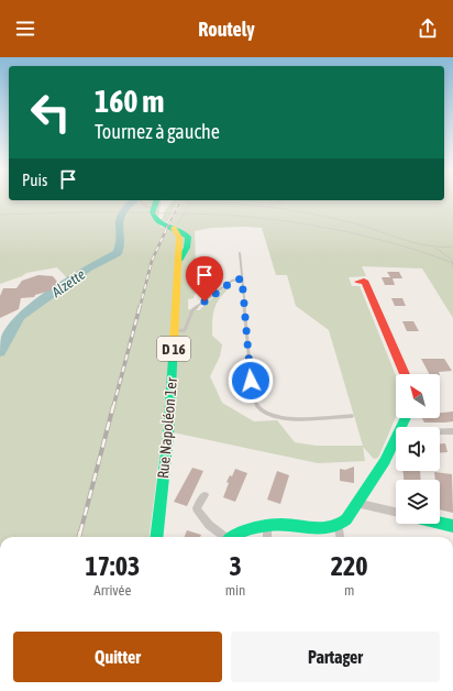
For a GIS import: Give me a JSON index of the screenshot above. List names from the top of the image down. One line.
{"streets":{"main road":["D 16","Rue Napoléon 1er"]},"crossings":[["D 16","Rue Napoléon 1er"]],"water":["Alzette"],"north":"top left","page":{"header":"Routely","turn":["160 m","Tournez à gauche"],"then":"Puis","eta":["17:03","Arrivée","3","min","220","m"],"buttons":["Quitter","Partager"]}}
